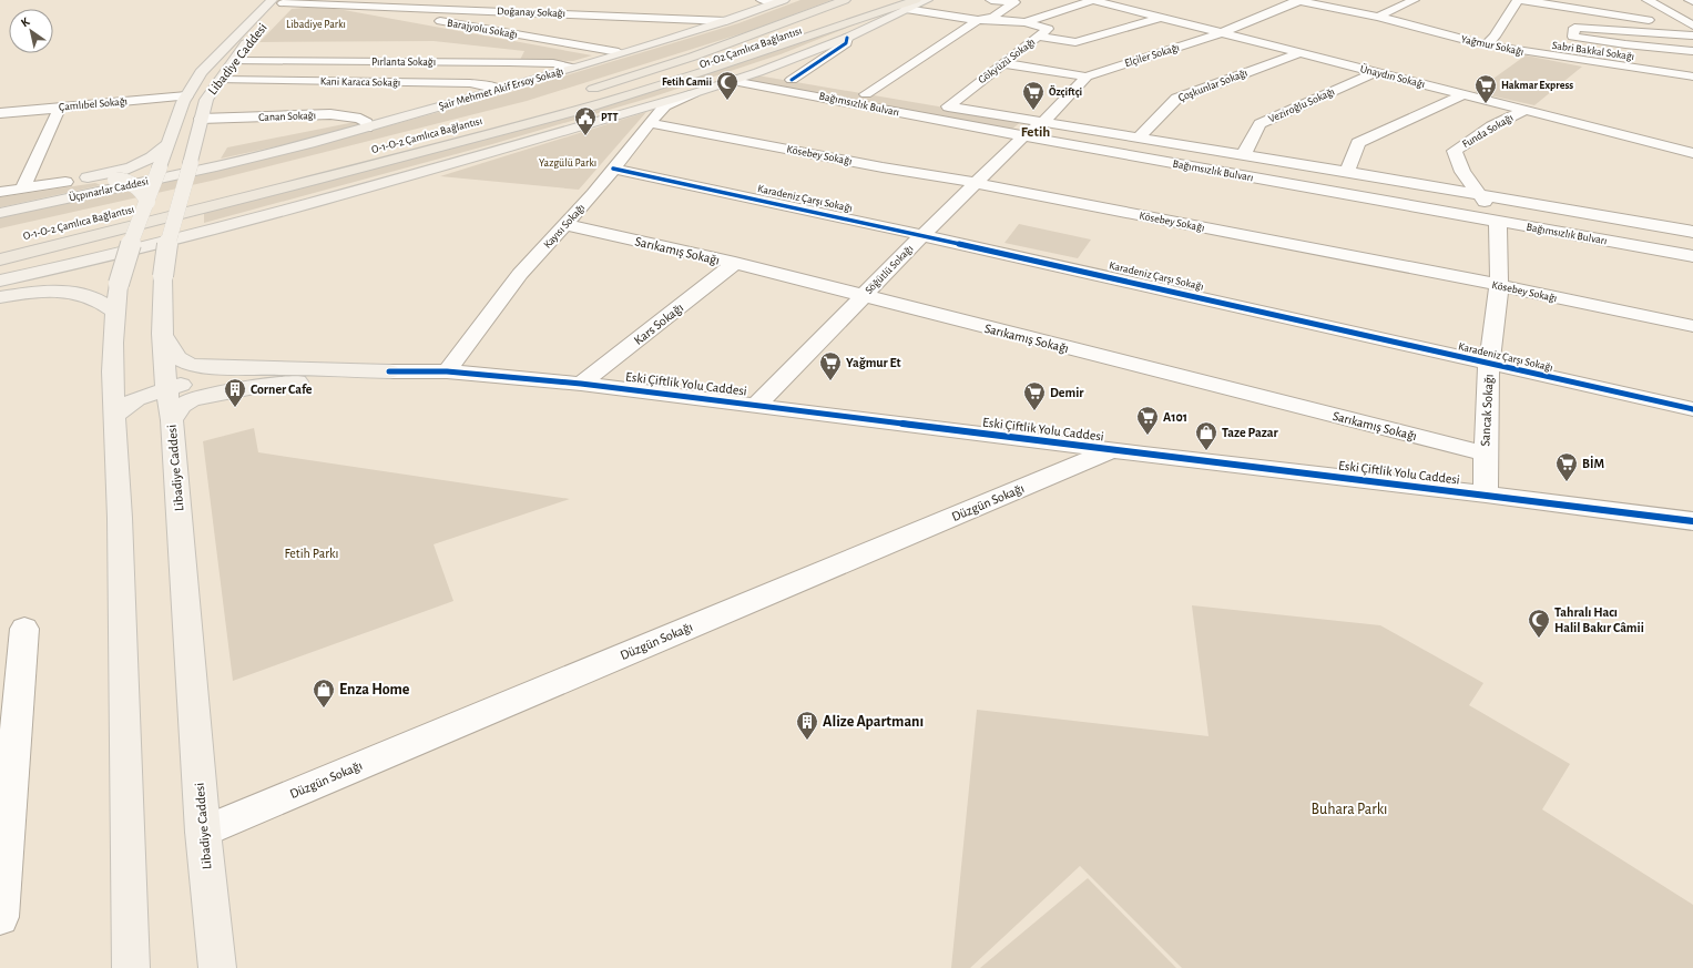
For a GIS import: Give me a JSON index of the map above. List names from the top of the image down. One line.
{"streets":{"highway":["O1-O2 Çamlıca Bağlantısı","O-1-O-2 Çamlıca Bağlantısı"],"main road":["Libadiye Caddesi","Şair Mehmet Akif Ersoy Sokağı","Üçpınarlar Caddesi"],"street":["Doğanay Sokağı","Barajyolu Sokağı","Yağmur Sokağı","Sabri Bakkal Sokağı","Elçiler Sokağı","Gökyüzü Sokağı","Pırlanta Sokağı","Ünaydın Sokağı","Kani Karaca Sokağı","Çoşkunlar Sokağı","Çamlıbel Sokağı","Bağımsızlık Bulvarı","Veziroğlu Sokağı","Canan Sokağı","Funda Sokağı","Kösebey Sokağı","Karadeniz Çarşı Sokağı","Kayısı Sokağı","Sarıkamış Sokağı","Söğütlü Sokağı","Kars Sokağı","Eski Çiftlik Yolu Caddesi","Sancak Sokağı","Düzgün Sokağı"]},"crossings":[["Doğanay Sokağı","Barajyolu Sokağı"],["Doğanay Sokağı","Libadiye Caddesi"],["Doğanay Sokağı","Şair Mehmet Akif Ersoy Sokağı"],["Barajyolu Sokağı","Şair Mehmet Akif Ersoy Sokağı"],["Yağmur Sokağı","Sabri Bakkal Sokağı"],["Yağmur Sokağı","Elçiler Sokağı"],["O1-O2 Çamlıca Bağlantısı","O-1-O-2 Çamlıca Bağlantısı"],["Elçiler Sokağı","Ünaydın Sokağı"],["Elçiler Sokağı","Bağımsızlık Bulvarı"],["Elçiler Sokağı","Söğütlü Sokağı"],["Libadiye Caddesi","Pırlanta Sokağı"],["Libadiye Caddesi","Kani Karaca Sokağı"],["Libadiye Caddesi","Çamlıbel Sokağı"],["Libadiye Caddesi","Canan Sokağı"],["Libadiye Caddesi","O-1-O-2 Çamlıca Bağlantısı"],["Libadiye Caddesi","Düzgün Sokağı"],["Gökyüzü Sokağı","Bağımsızlık Bulvarı"],["Pırlanta Sokağı","Şair Mehmet Akif Ersoy Sokağı"],["Ünaydın Sokağı","Çoşkunlar Sokağı"],["Ünaydın Sokağı","Veziroğlu Sokağı"],["Ünaydın Sokağı","Funda Sokağı"],["Kani Karaca Sokağı","Şair Mehmet Akif Ersoy Sokağı"],["Çoşkunlar Sokağı","Bağımsızlık Bulvarı"],["Şair Mehmet Akif Ersoy Sokağı","Canan Sokağı"],["Şair Mehmet Akif Ersoy Sokağı","Üçpınarlar Caddesi"],["Bağımsızlık Bulvarı","Veziroğlu Sokağı"],["Bağımsızlık Bulvarı","Funda Sokağı"],["Bağımsızlık Bulvarı","Söğütlü Sokağı"],["Bağımsızlık Bulvarı","Sancak Sokağı"],["Funda Sokağı","Sancak Sokağı"],["Kösebey Sokağı","Kayısı Sokağı"],["Kösebey Sokağı","Söğütlü Sokağı"],["Kösebey Sokağı","Sancak Sokağı"],["Karadeniz Çarşı Sokağı","Kayısı Sokağı"],["Karadeniz Çarşı Sokağı","Söğütlü Sokağı"],["Karadeniz Çarşı Sokağı","Sancak Sokağı"],["Kayısı Sokağı","Sarıkamış Sokağı"],["Kayısı Sokağı","Eski Çiftlik Yolu Caddesi"],["Sarıkamış Sokağı","Söğütlü Sokağı"],["Sarıkamış Sokağı","Kars Sokağı"],["Sarıkamış Sokağı","Sancak Sokağı"],["Söğütlü Sokağı","Eski Çiftlik Yolu Caddesi"],["Kars Sokağı","Eski Çiftlik Yolu Caddesi"],["Eski Çiftlik Yolu Caddesi","Sancak Sokağı"],["Eski Çiftlik Yolu Caddesi","Düzgün Sokağı"]],"districts":["Fetih"],"parks":["Libadiye Parkı","Yazgülü Parkı","Fetih Parkı","Buhara Parkı"],"places":{"mosque":["Fetih Camii","Tahralı Hacı Halil Bakır Câmii"],"supermarket":["Hakmar Express","Özçiftçi","Yağmur Et","Demir","A101","BİM"],"public building":["PTT"],"building":["Corner Cafe","Alize Apartmanı"],"shop":["Taze Pazar","Enza Home"]},"north":"top left"}
